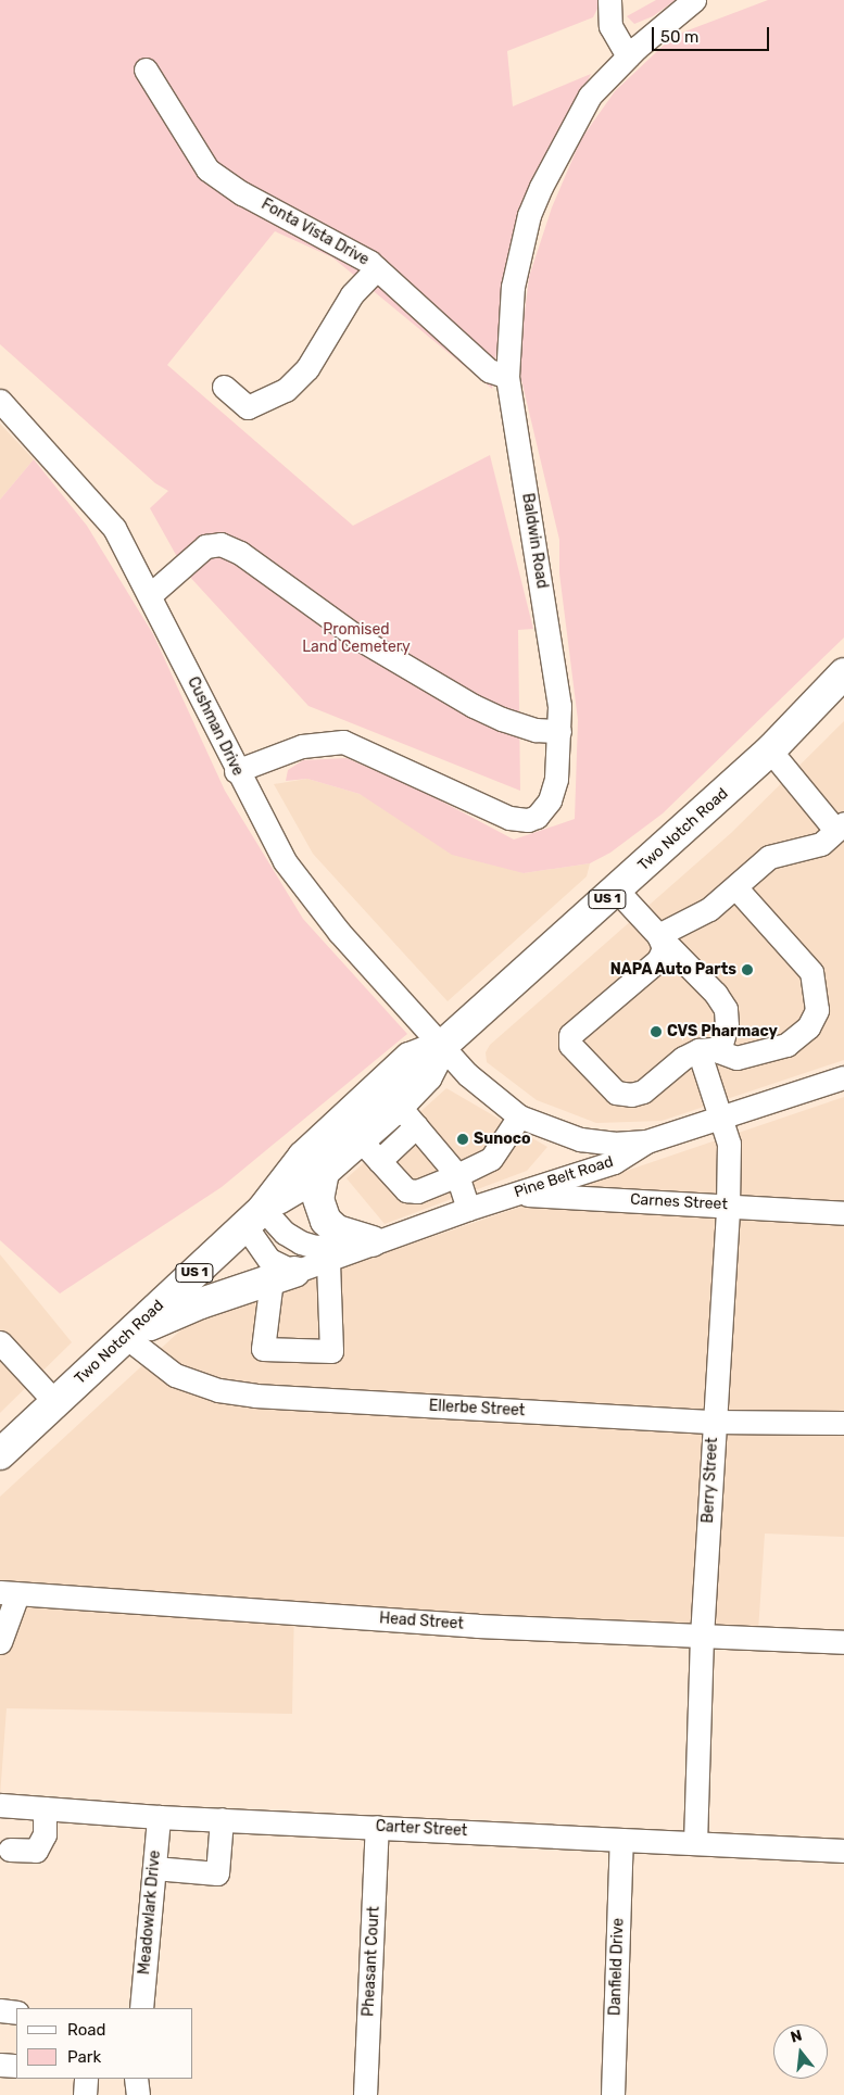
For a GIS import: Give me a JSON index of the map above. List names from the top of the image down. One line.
{"streets":{"main road":["Two Notch Road","US 1"],"street":["Fonta Vista Drive","Baldwin Road","Cushman Drive","Pine Belt Road","Carnes Street","Ellerbe Street","Berry Street","Head Street","Carter Street","Meadowlark Drive","Pheasant Court","Danfield Drive"]},"crossings":[["Fonta Vista Drive","Baldwin Road"],["Baldwin Road","Cushman Drive"],["Cushman Drive","Two Notch Road"],["Cushman Drive","Pine Belt Road"],["Two Notch Road","Pine Belt Road"],["Two Notch Road","Ellerbe Street"],["Pine Belt Road","Carnes Street"],["Pine Belt Road","Berry Street"],["Carnes Street","Berry Street"],["Ellerbe Street","Berry Street"],["Berry Street","Head Street"],["Berry Street","Carter Street"],["Carter Street","Meadowlark Drive"],["Carter Street","Pheasant Court"],["Carter Street","Danfield Drive"]],"parks":["Promised Land Cemetery"],"places":["NAPA Auto Parts","CVS Pharmacy","Sunoco"],"legend":["Road","Park"],"scale_bar":"50 m","north":"top"}
